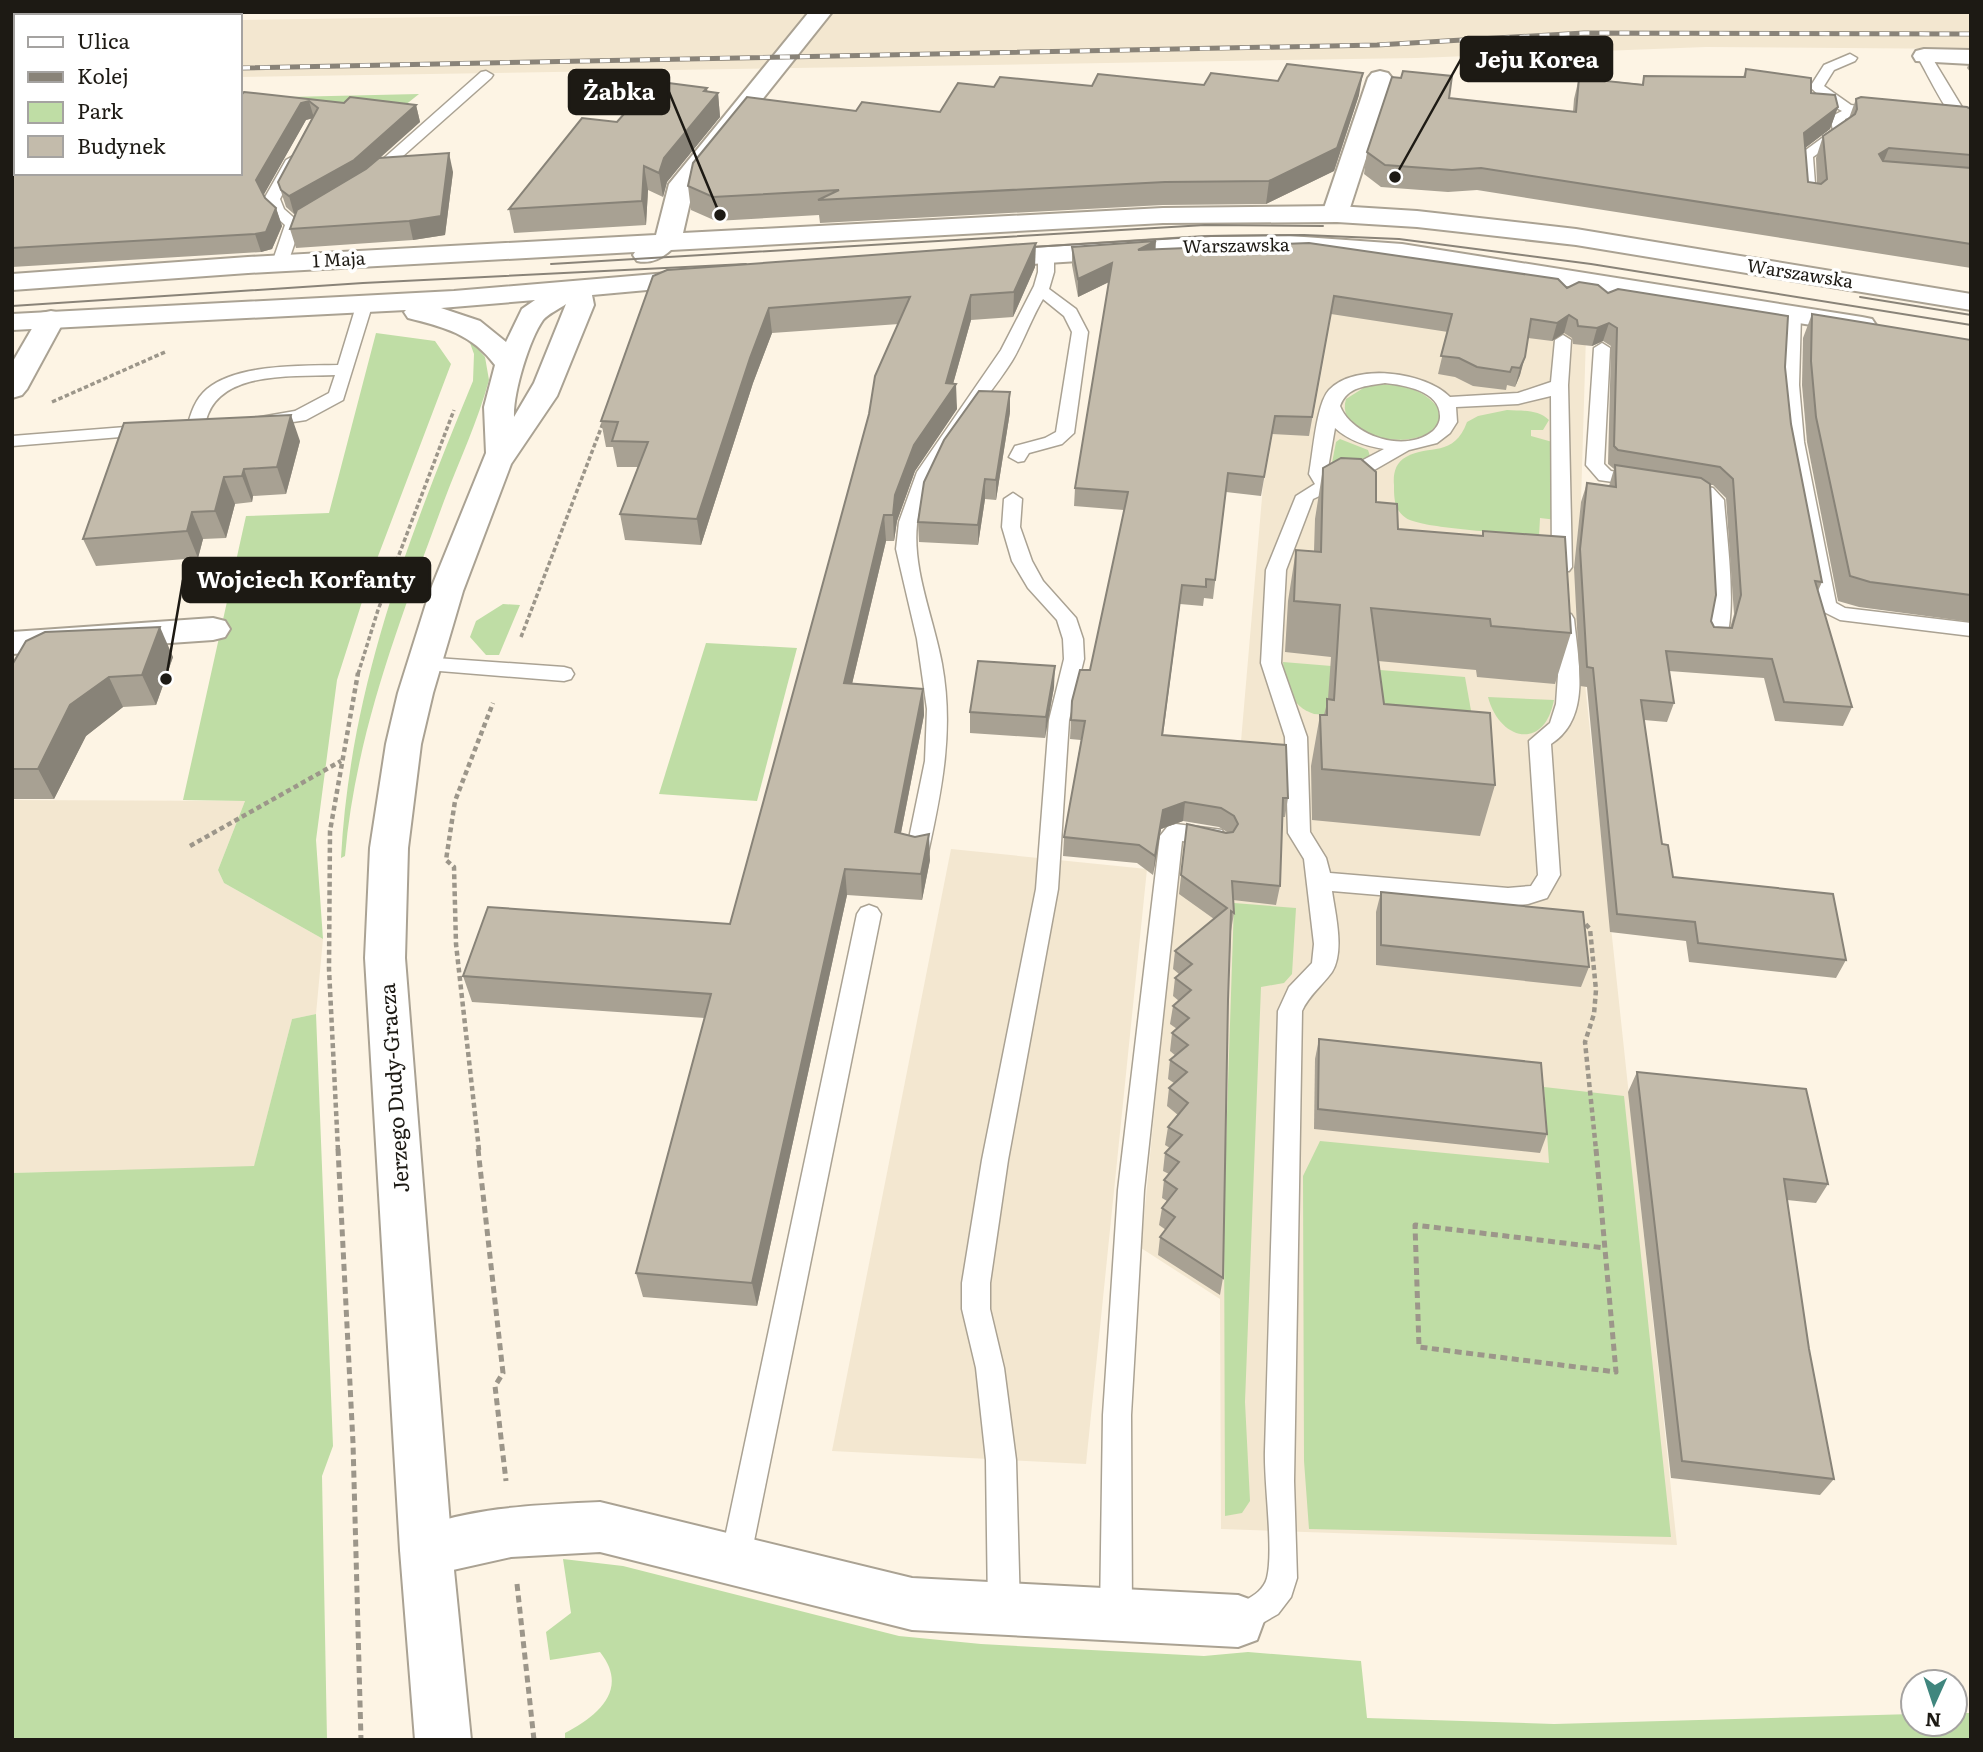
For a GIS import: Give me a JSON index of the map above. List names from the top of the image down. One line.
{"streets":{"street":["Warszawska","1 Maja","Jerzego Dudy-Gracza"]},"crossings":[["Warszawska","1 Maja"]],"places":["Jeju Korea","Żabka","Wojciech Korfanty"],"legend":["Ulica","Kolej","Park","Budynek"],"north":"bottom"}
